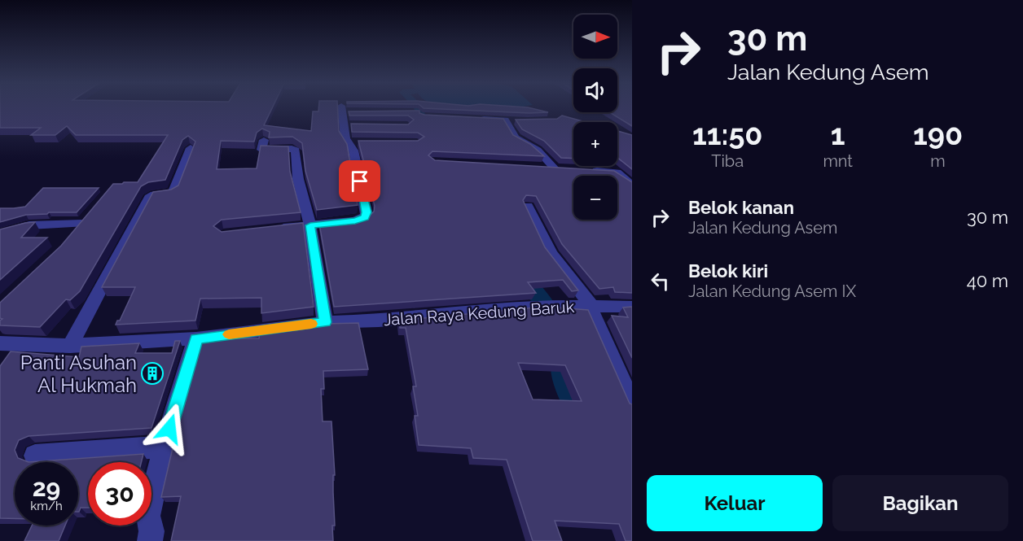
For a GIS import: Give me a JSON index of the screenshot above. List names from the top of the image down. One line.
{"streets":{"street":["Jalan Raya Kedung Baruk"]},"places":{"building":["Panti Asuhan Al Hukmah"]},"north":"right","page":{"turn":["30 m","Jalan Kedung Asem"],"map_buttons":["+","−"],"eta":["11:50","Tiba","1","mnt","190","m"],"list":[{"name":"Belok kanan","note":"Jalan Kedung Asem","value":"30 m"},{"name":"Belok kiri","note":"Jalan Kedung Asem IX","value":"40 m"}],"speed":"29 km/h","limit":"30","buttons":["Keluar","Bagikan"]}}
